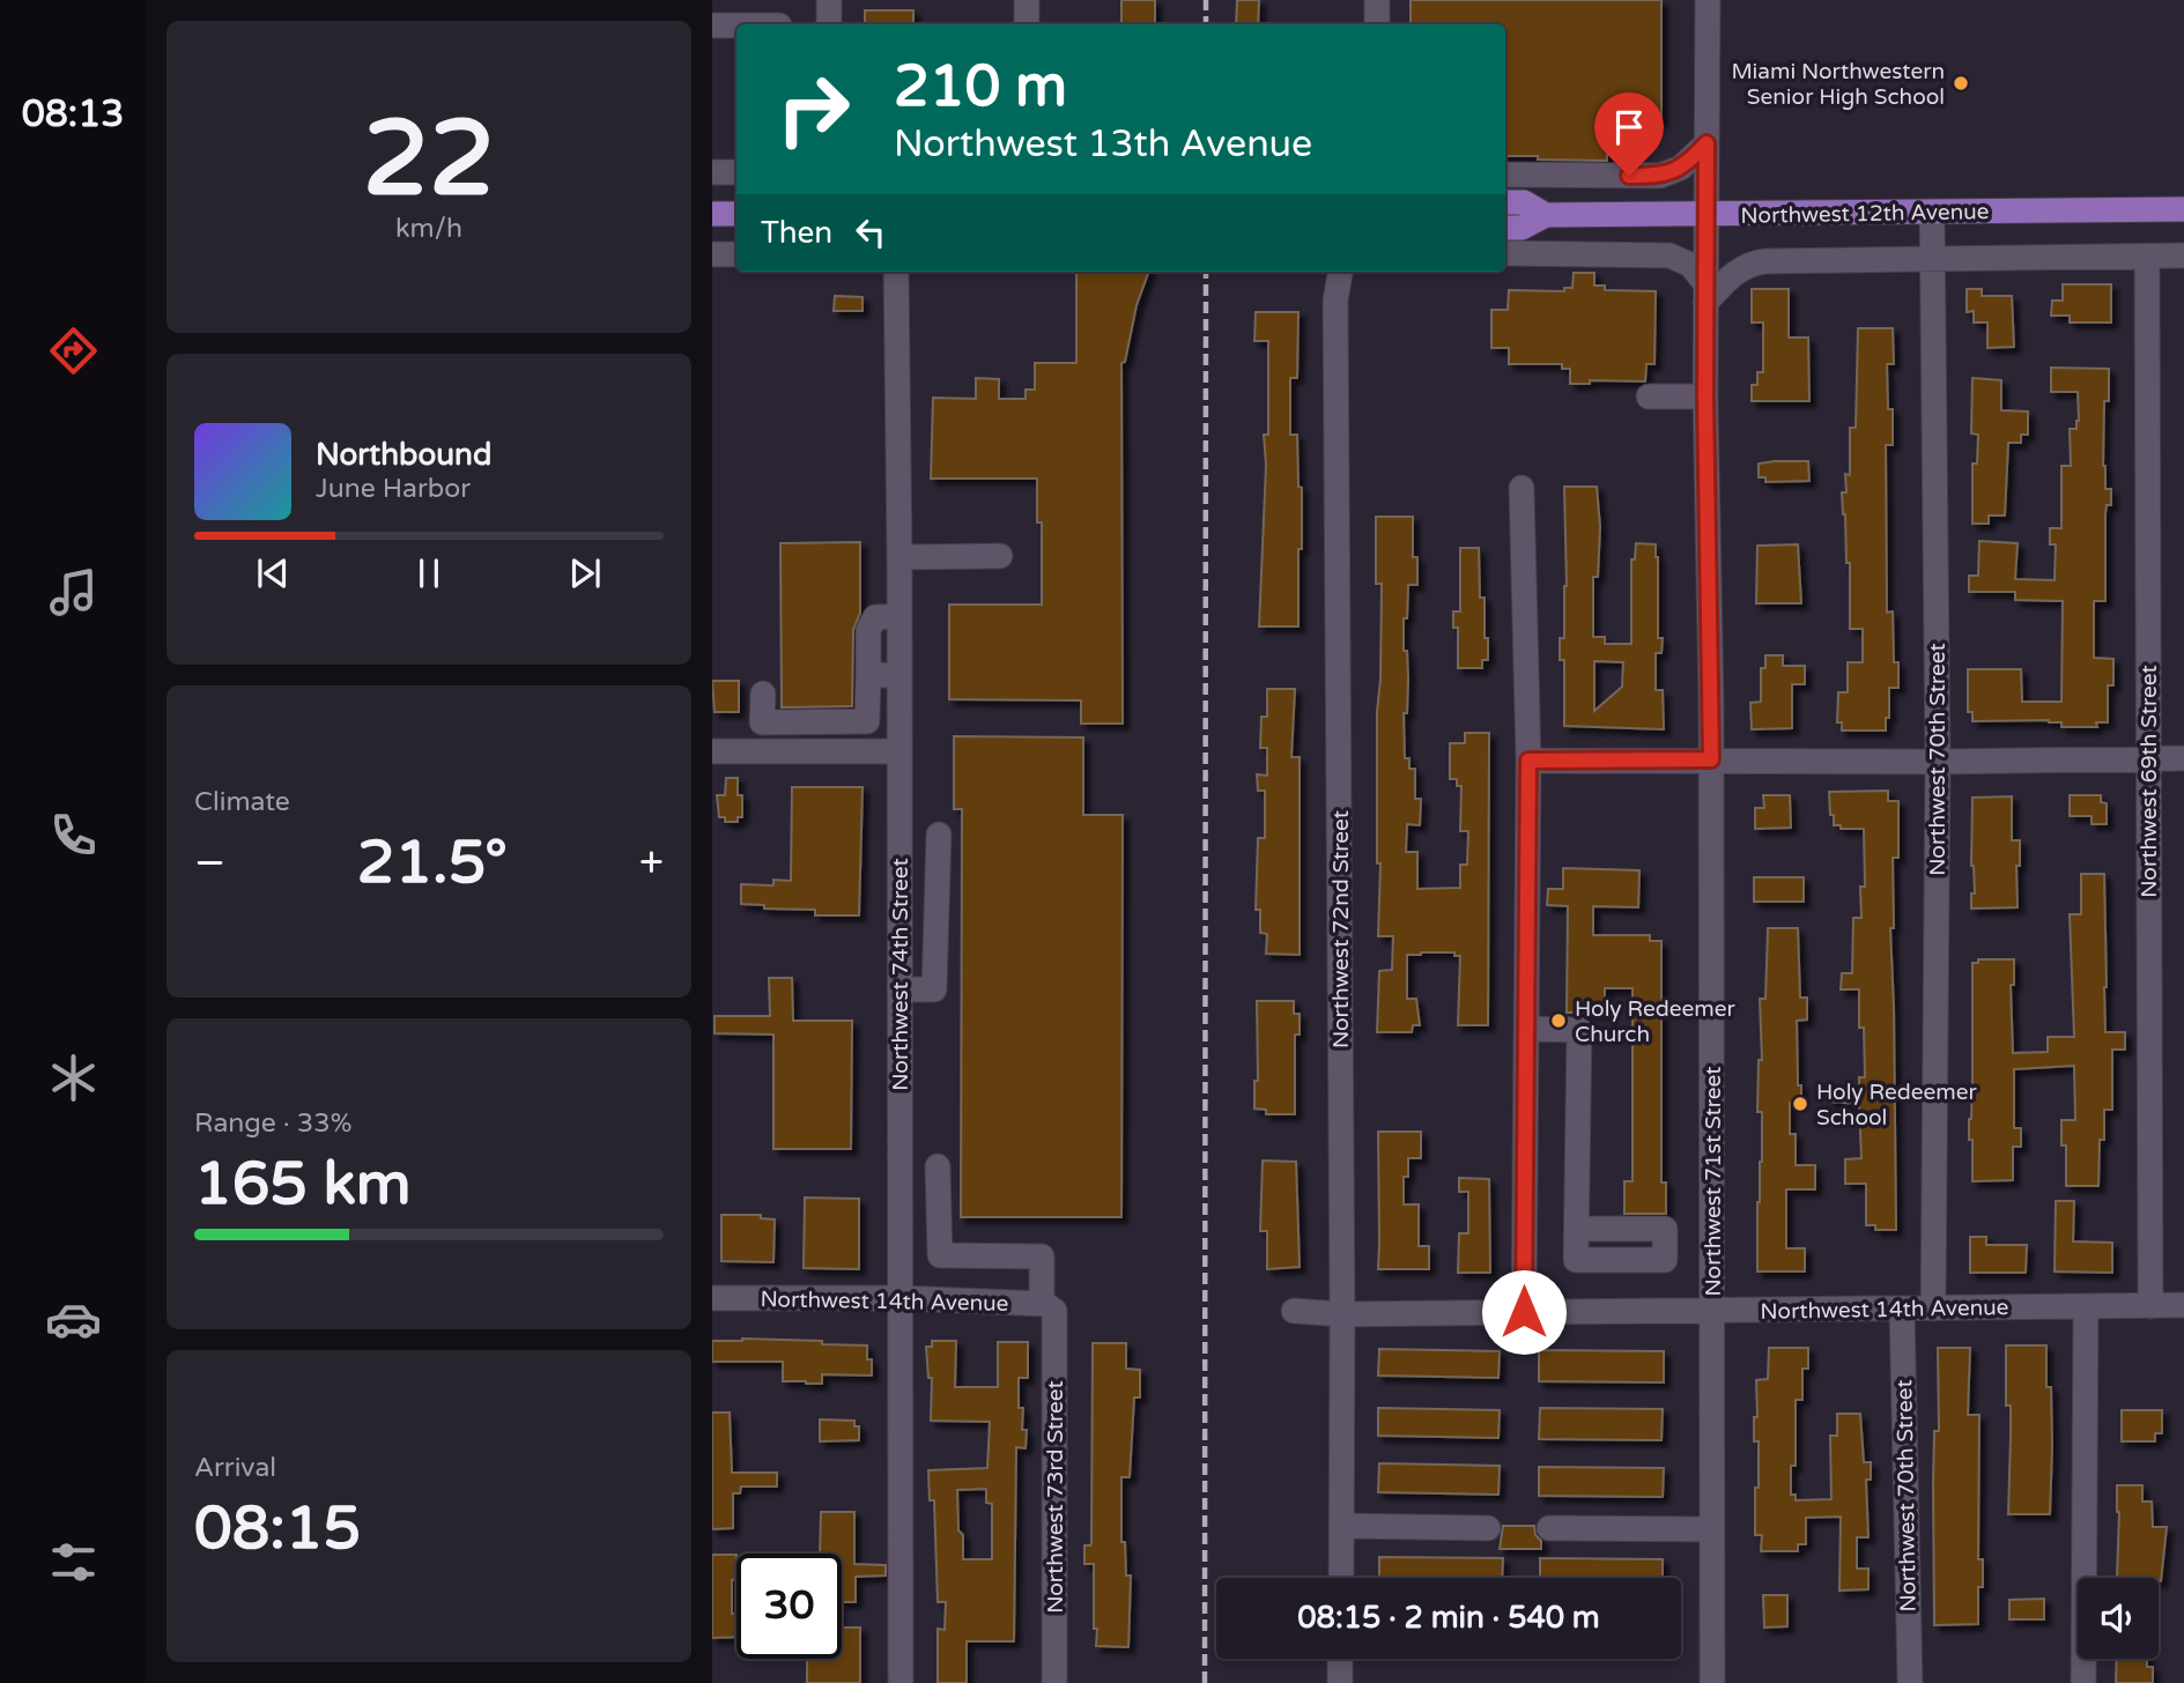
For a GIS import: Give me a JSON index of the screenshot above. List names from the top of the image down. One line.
{"streets":{"main road":["Northwest 12th Avenue"],"street":["Northwest 70th Street","Northwest 69th Street","Northwest 72nd Street","Northwest 74th Street","Northwest 71st Street","Northwest 14th Avenue","Northwest 73rd Street"]},"crossings":[["Northwest 12th Avenue","Northwest 70th Street"],["Northwest 12th Avenue","Northwest 69th Street"],["Northwest 12th Avenue","Northwest 71st Street"],["Northwest 70th Street","Northwest 14th Avenue"],["Northwest 69th Street","Northwest 14th Avenue"],["Northwest 72nd Street","Northwest 14th Avenue"],["Northwest 74th Street","Northwest 14th Avenue"],["Northwest 71st Street","Northwest 14th Avenue"],["Northwest 14th Avenue","Northwest 73rd Street"]],"places":["Miami Northwestern Senior High School","Holy Redeemer Church","Holy Redeemer School"],"page":{"tabs":"08:13","tile":[["22","km/h"],"Climate",["Range · 33%","165 km"],["Arrival","08:15"]],"turn":["210 m","Northwest 13th Avenue"],"then":"Then","song":["Northbound","June Harbor"],"heat":["−","21.5°","+"],"limit":"30","trip":"08:15 · 2 min · 540 m"}}
